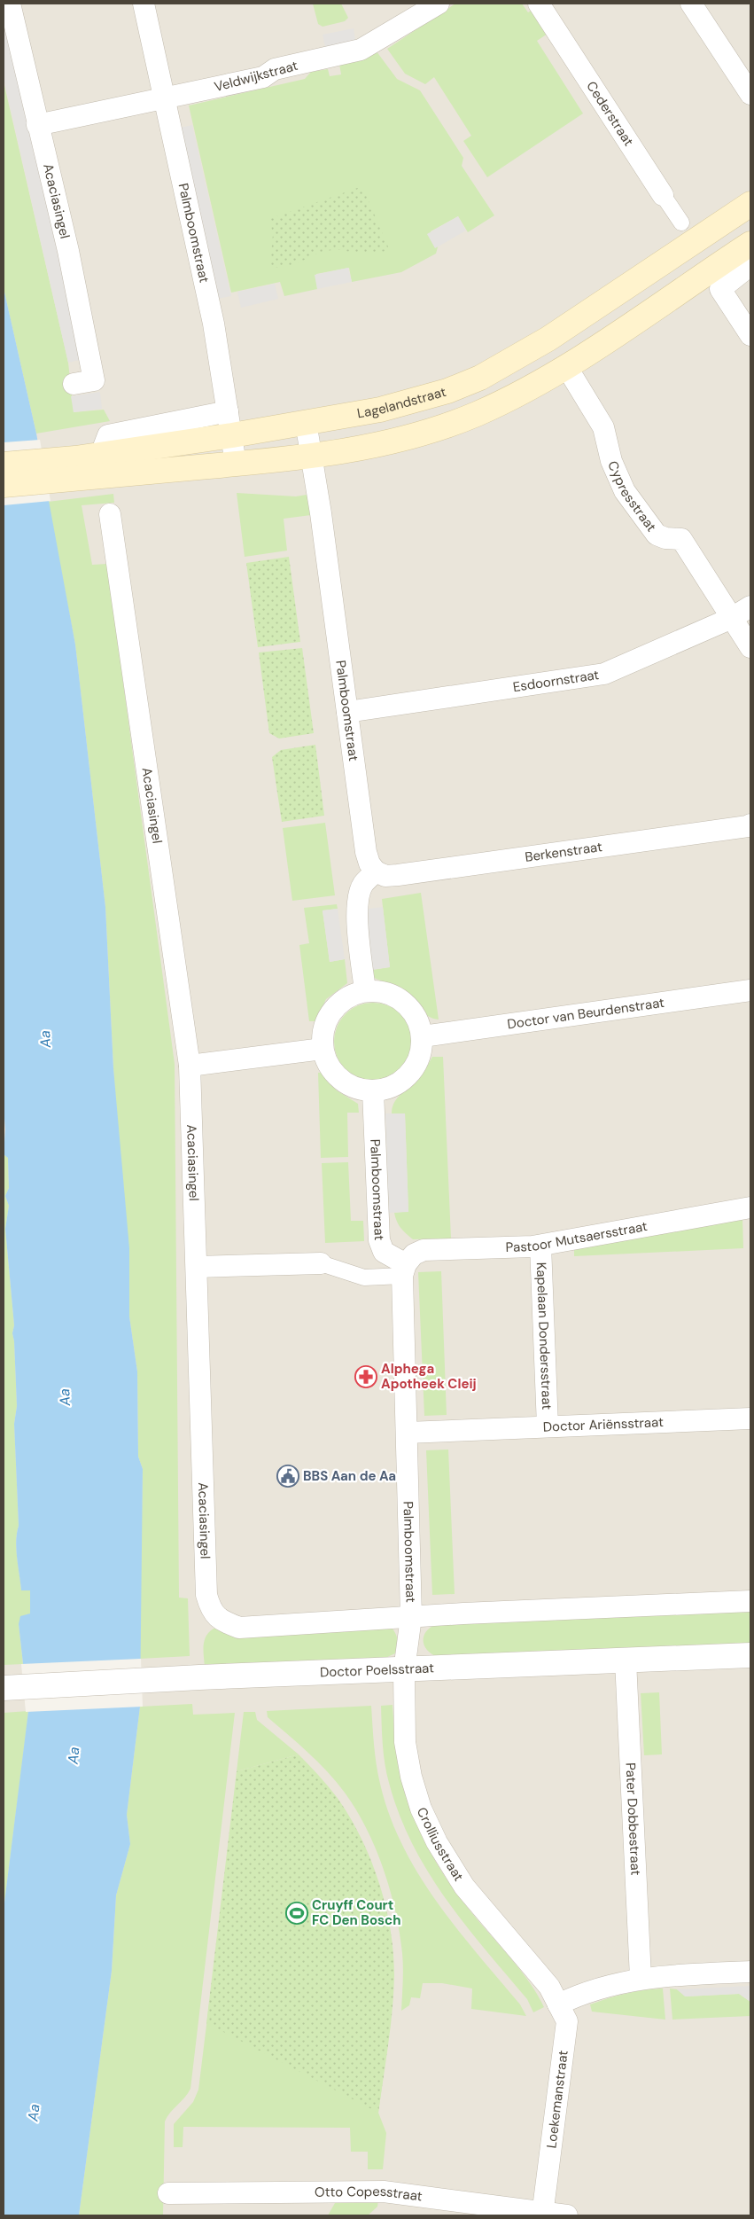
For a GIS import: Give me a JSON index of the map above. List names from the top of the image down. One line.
{"streets":{"main road":["Lagelandstraat"],"street":["Veldwijkstraat","Cederstraat","Acaciasingel","Palmboomstraat","Cypresstraat","Esdoornstraat","Berkenstraat","Doctor van Beurdenstraat","Pastoor Mutsaersstraat","Kapelaan Dondersstraat","Doctor Ariënsstraat","Doctor Poelsstraat","Pater Dobbestraat","Crolliusstraat","Loekemanstraat","Otto Copesstraat"]},"crossings":[["Veldwijkstraat","Acaciasingel"],["Veldwijkstraat","Palmboomstraat"],["Acaciasingel","Palmboomstraat"],["Palmboomstraat","Lagelandstraat"],["Palmboomstraat","Esdoornstraat"],["Palmboomstraat","Berkenstraat"],["Palmboomstraat","Doctor van Beurdenstraat"],["Palmboomstraat","Pastoor Mutsaersstraat"],["Palmboomstraat","Doctor Ariënsstraat"],["Palmboomstraat","Doctor Poelsstraat"],["Palmboomstraat","Crolliusstraat"],["Lagelandstraat","Cypresstraat"],["Cypresstraat","Esdoornstraat"],["Pastoor Mutsaersstraat","Kapelaan Dondersstraat"],["Kapelaan Dondersstraat","Doctor Ariënsstraat"],["Doctor Poelsstraat","Pater Dobbestraat"],["Doctor Poelsstraat","Crolliusstraat"],["Crolliusstraat","Loekemanstraat"],["Loekemanstraat","Otto Copesstraat"]],"water":["Aa"],"places":{"pharmacy":["Alphega Apotheek Cleij"],"public building":["BBS Aan de Aa"],"sports":["Cruyff Court FC Den Bosch"]}}
